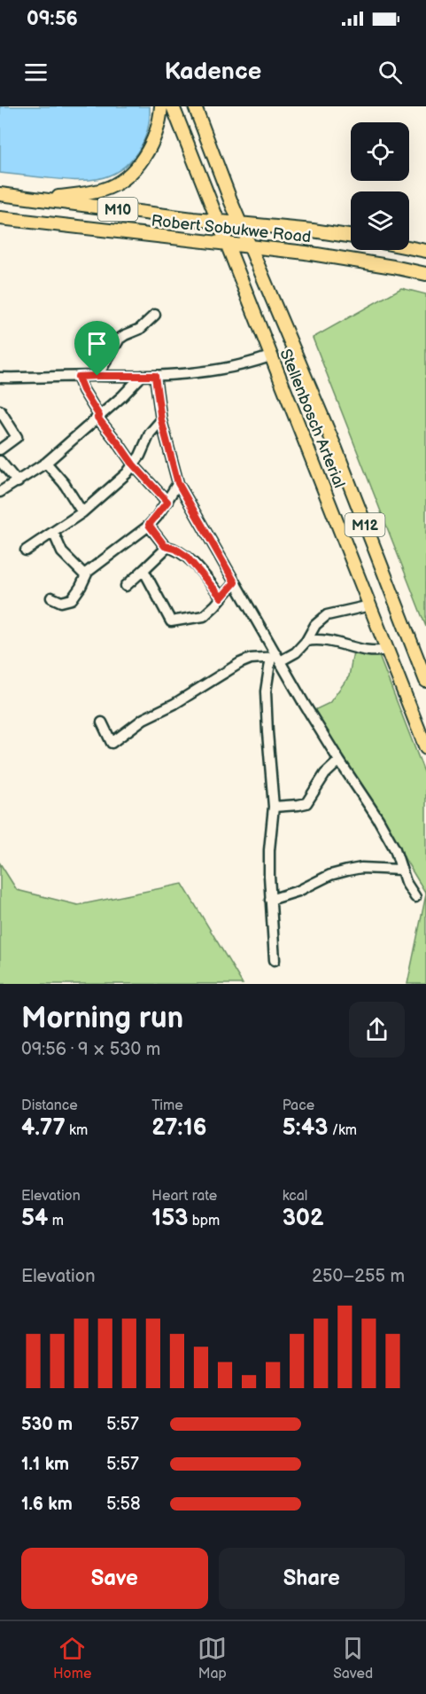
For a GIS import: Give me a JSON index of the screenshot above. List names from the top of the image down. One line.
{"streets":{"main road":["M10","Robert Sobukwe Road","Stellenbosch Arterial","M12"]},"crossings":[["Robert Sobukwe Road","Stellenbosch Arterial"],["Robert Sobukwe Road","M12"],["Stellenbosch Arterial","M12"]],"page":{"status":"09:56","header":"Kadence","heading":["Morning run","09:56 · 9 × 530 m"],"stats":[["Distance","4.77 km"],["Time","27:16"],["Pace","5:43 /km"],["Elevation","54 m"],["Heart rate","153 bpm"],["kcal","302"]],"chart":["Elevation","250–255 m"],"list":[{"name":"530 m","note":"5:57"},{"name":"1.1 km","note":"5:57"},{"name":"1.6 km","note":"5:58"}],"buttons":["Save","Share"],"tabs":["Home","Map","Saved"]}}
